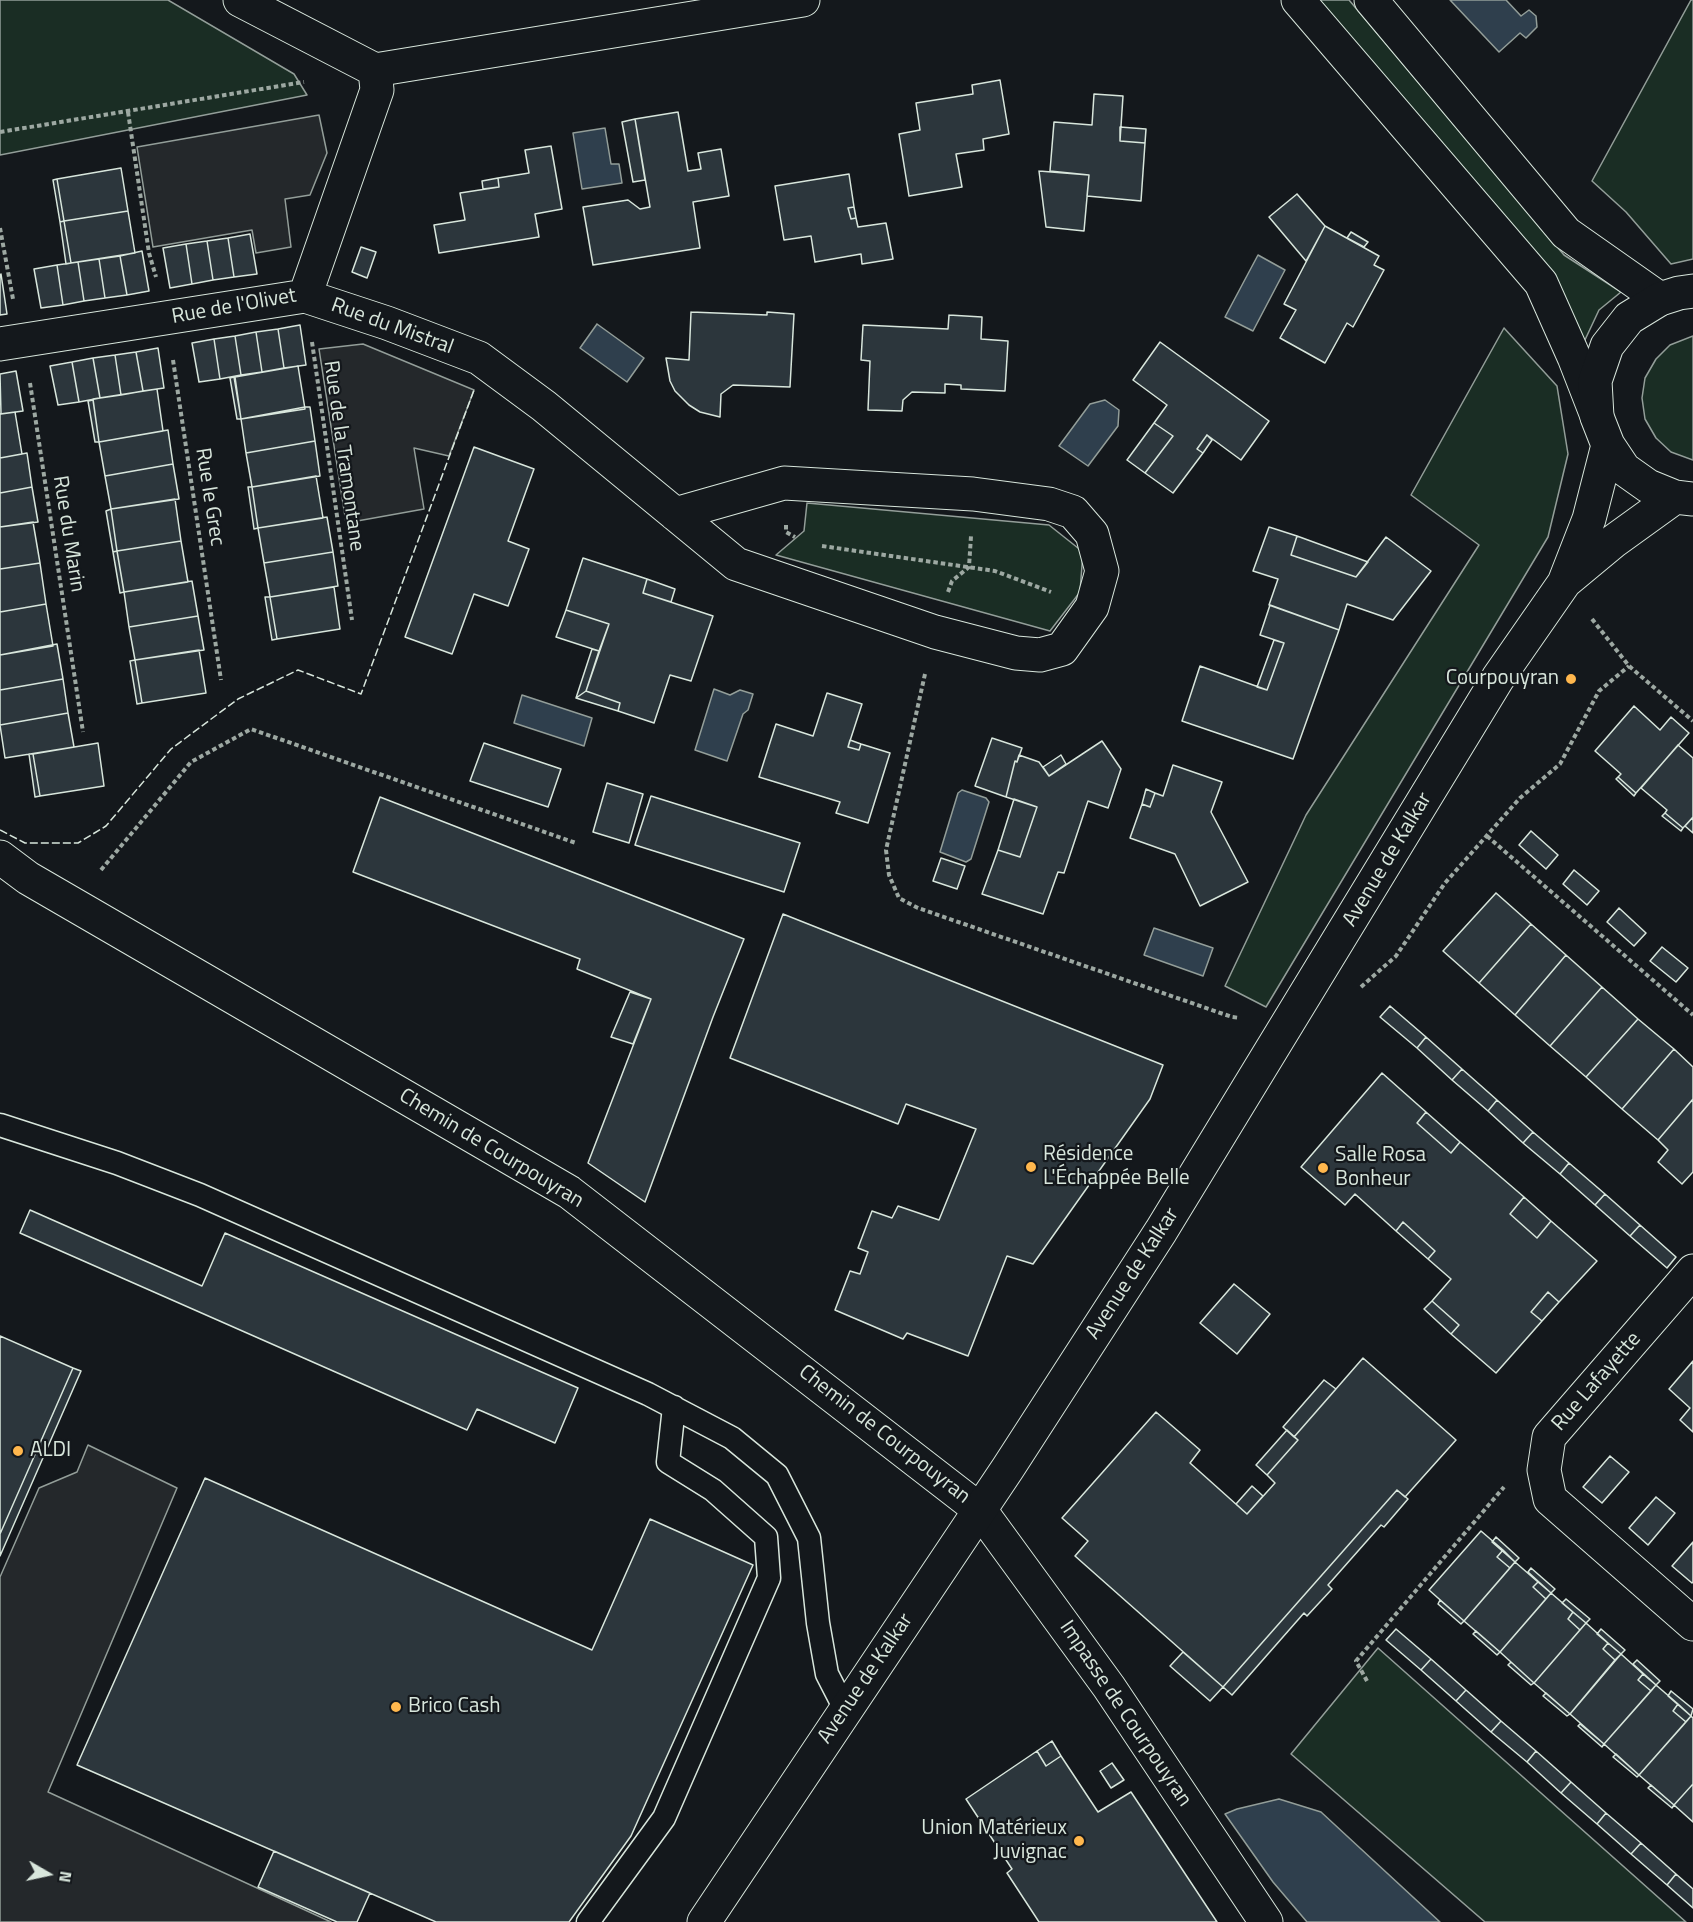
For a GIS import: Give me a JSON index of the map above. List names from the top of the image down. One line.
{"streets":{"street":["Rue de l'Olivet","Rue du Mistral","Avenue de Kalkar","Chemin de Courpouyran","Rue Lafayette","Impasse de Courpouyran"],"path":["Rue de la Tramontane","Rue le Grec","Rue du Marin"]},"crossings":[["Rue de l'Olivet","Rue du Mistral"],["Rue de l'Olivet","Rue de la Tramontane"],["Rue de l'Olivet","Rue le Grec"],["Rue de l'Olivet","Rue du Marin"],["Rue du Mistral","Rue de la Tramontane"],["Avenue de Kalkar","Chemin de Courpouyran"],["Avenue de Kalkar","Impasse de Courpouyran"],["Chemin de Courpouyran","Impasse de Courpouyran"]],"places":["Courpouyran","Résidence L'Échappée Belle","Salle Rosa Bonheur","ALDI","Brico Cash","Union Matérieux Juvignac"],"north":"right"}
